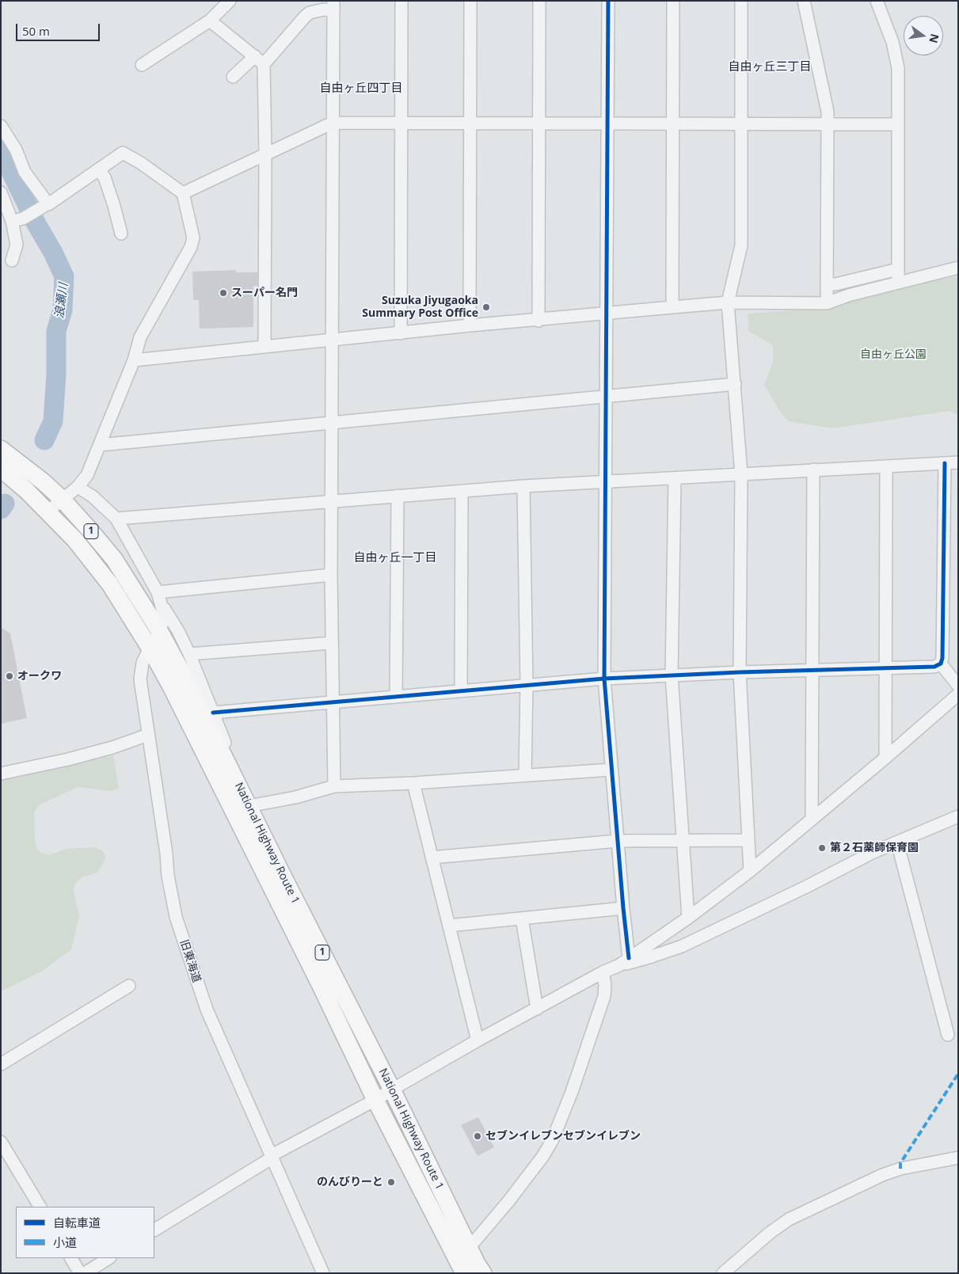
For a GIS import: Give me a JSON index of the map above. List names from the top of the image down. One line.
{"streets":{"highway":["1","National Highway Route 1"],"street":["旧東海道"]},"crossings":[["National Highway Route 1","旧東海道"]],"districts":["自由ヶ丘三丁目","自由ヶ丘四丁目","自由ヶ丘一丁目"],"water":["浪瀬川"],"parks":["自由ヶ丘公園"],"places":["スーパー名門","Suzuka Jiyugaoka Summary Post Office","オークワ","第２石薬師保育園","セブンイレブンセブンイレブン","のんびりーと"],"legend":["自転車道","小道"],"scale_bar":"50 m","north":"right"}
